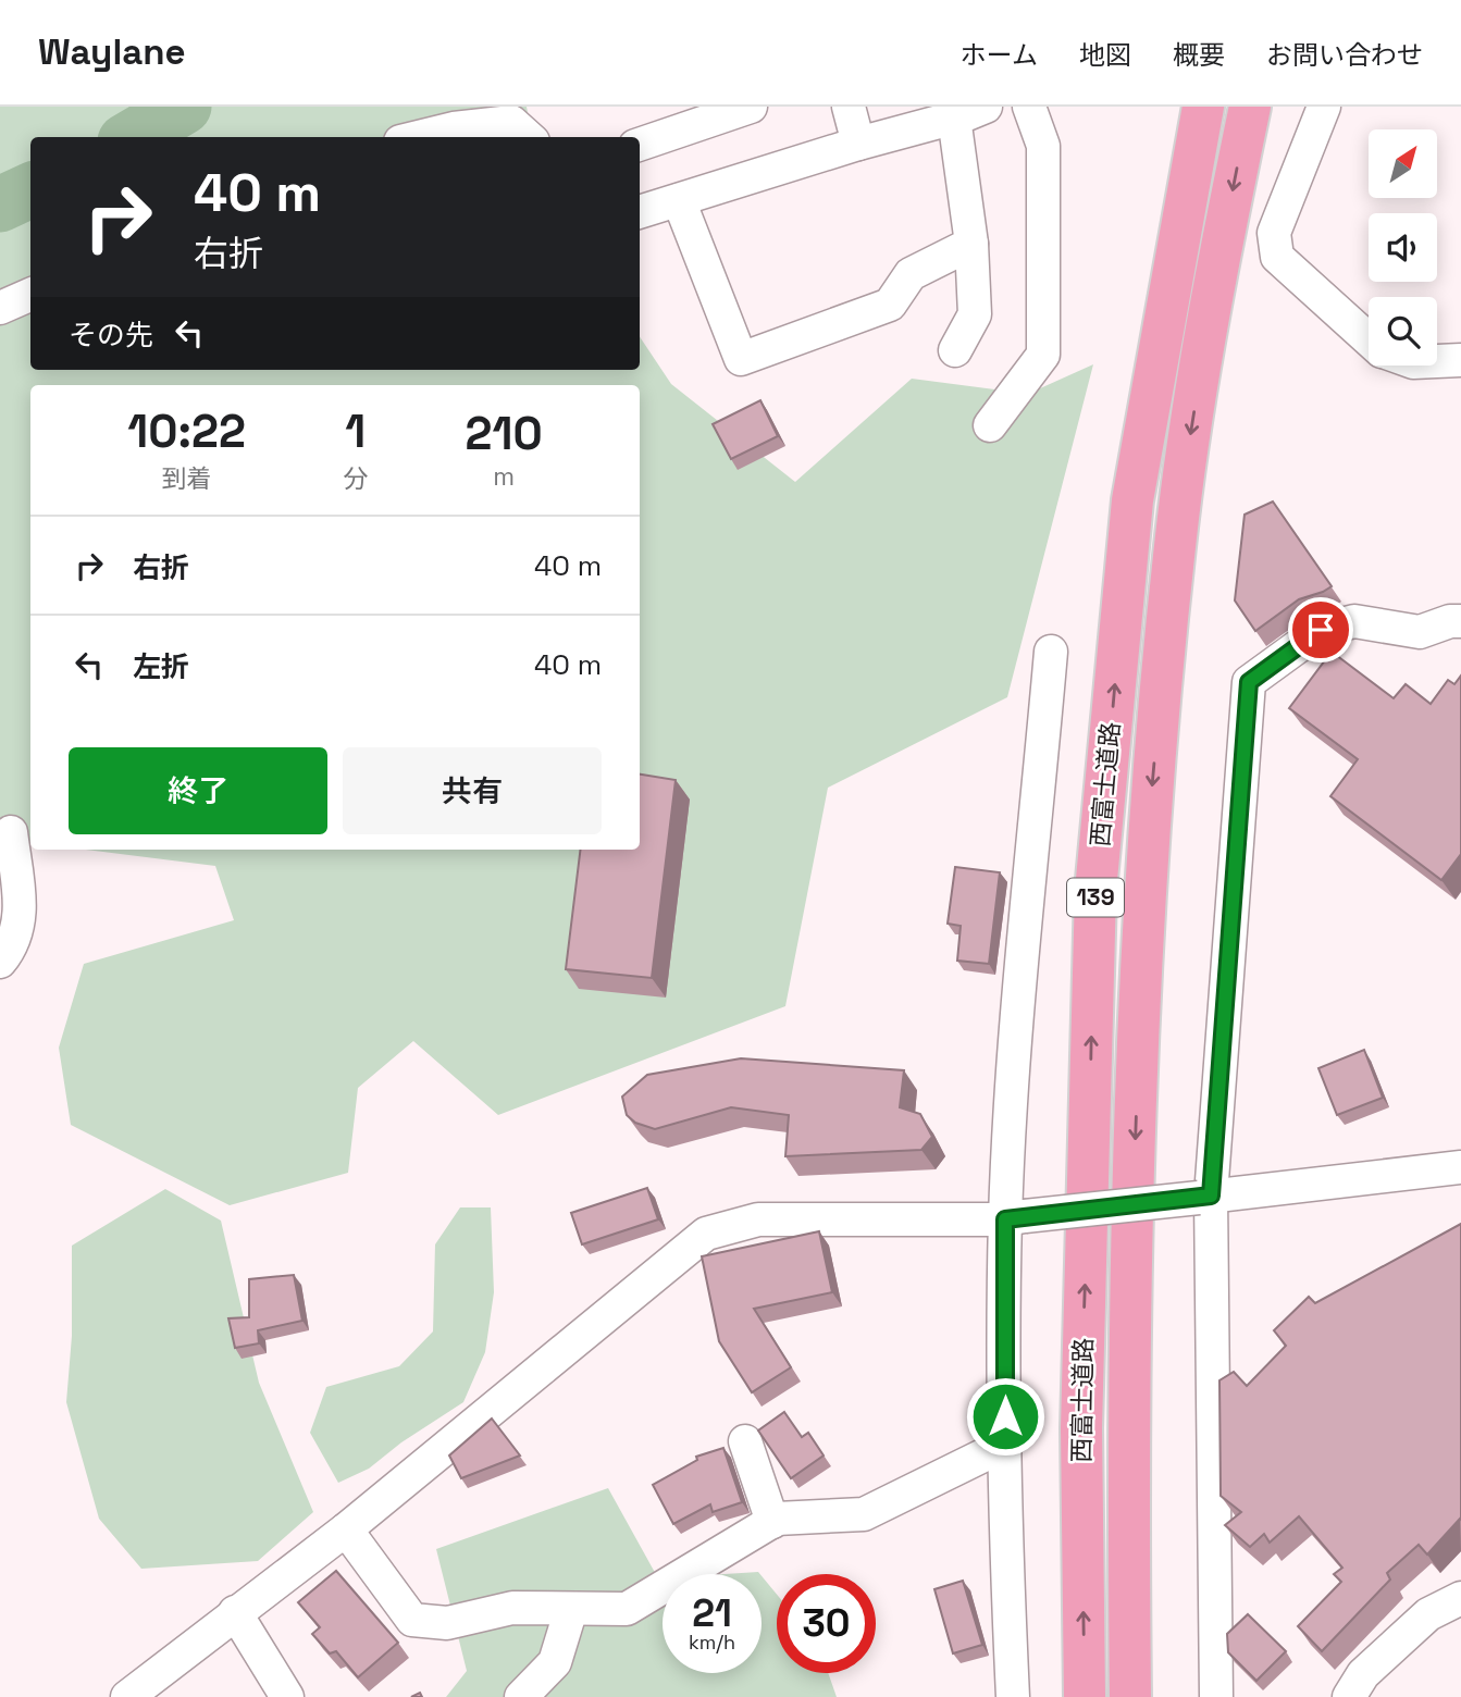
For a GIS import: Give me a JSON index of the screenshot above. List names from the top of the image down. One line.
{"streets":{"highway":["西富士道路","139"]},"north":"top right","page":{"header":"Waylane","nav":["ホーム","地図","概要","お問い合わせ"],"turn":["40 m","右折"],"then":"その先","eta":["10:22","到着","1","分","210","m"],"list":[{"name":"右折","value":"40 m"},{"name":"左折","value":"40 m"}],"buttons":["終了","共有"],"speed":"21 km/h","limit":"30"}}
